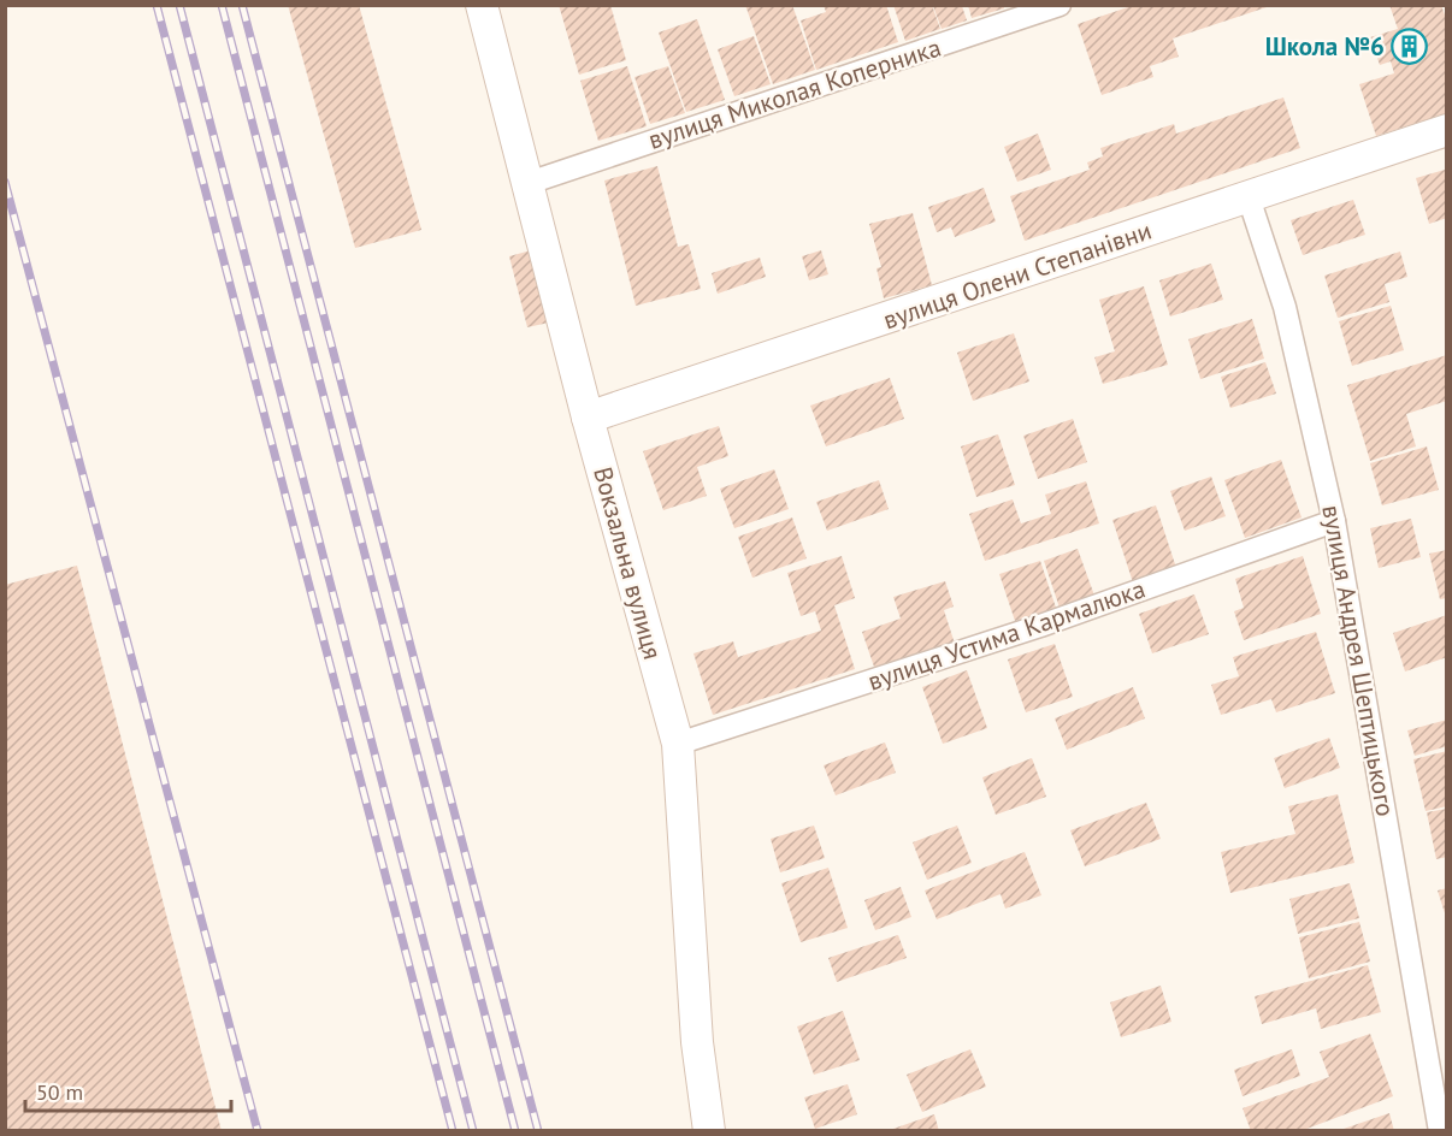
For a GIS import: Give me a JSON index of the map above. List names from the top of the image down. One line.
{"streets":{"street":["вулиця Миколая Коперника","вулиця Олени Степанівни","Вокзальна вулиця","вулиця Устима Кармалюка","вулиця Андрея Шептицького"]},"crossings":[["вулиця Миколая Коперника","Вокзальна вулиця"],["вулиця Олени Степанівни","Вокзальна вулиця"],["вулиця Олени Степанівни","вулиця Андрея Шептицького"],["Вокзальна вулиця","вулиця Устима Кармалюка"],["вулиця Устима Кармалюка","вулиця Андрея Шептицького"]],"places":{"building":["Школа №6"]},"scale_bar":"50 m"}
